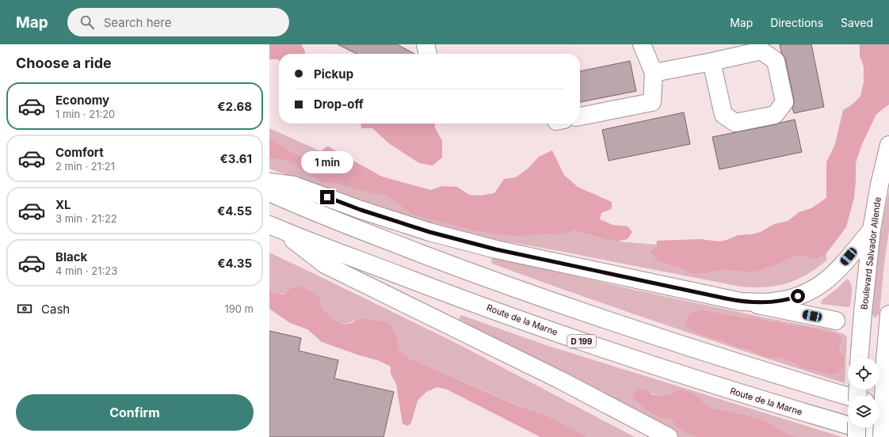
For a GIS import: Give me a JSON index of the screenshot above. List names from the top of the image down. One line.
{"streets":{"main road":["Boulevard Salvador Allende","Route de la Marne","D 199"]},"page":{"header":"Map","search":"Search here","nav":["Map","Directions","Saved"],"heading":"Choose a ride","banner":["Pickup","Drop-off"],"list":[{"name":"Economy","note":"1 min · 21:20","value":"€2.68"},{"name":"Comfort","note":"2 min · 21:21","value":"€3.61"},{"name":"XL","note":"3 min · 21:22","value":"€4.55"},{"name":"Black","note":"4 min · 21:23","value":"€4.35"}],"bubble":"1 min","pay":["Cash","190 m"],"buttons":"Confirm"}}
